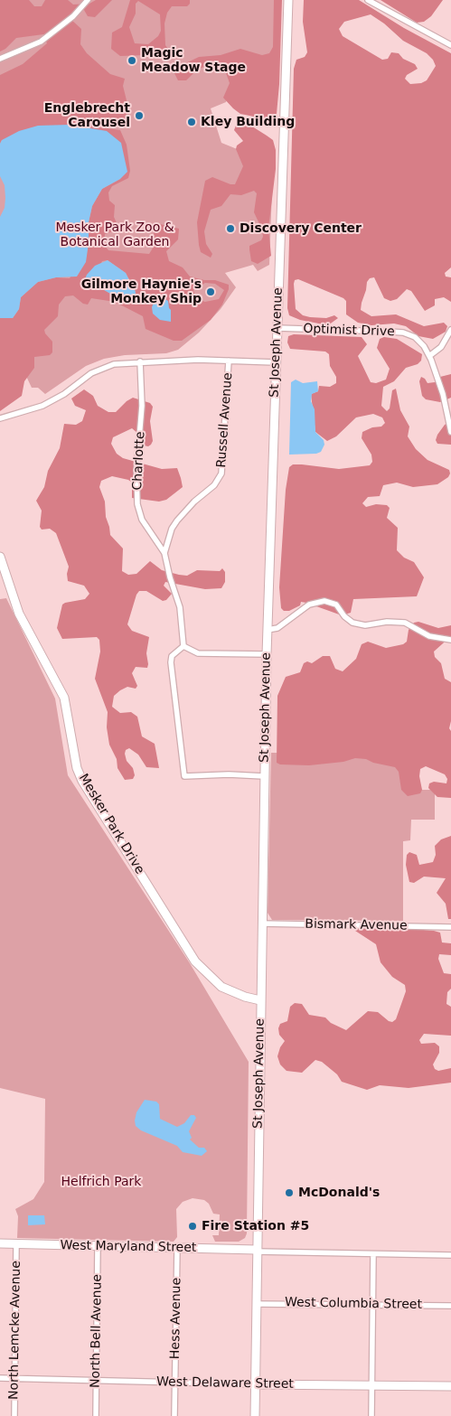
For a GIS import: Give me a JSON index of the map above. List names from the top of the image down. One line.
{"streets":{"main road":["St Joseph Avenue","Mesker Park Drive","West Maryland Street","West Delaware Street"],"street":["Optimist Drive","Russell Avenue","Charlotte","Bismark Avenue","West Columbia Street","Hess Avenue","North Lemcke Avenue","North Bell Avenue"]},"crossings":[["Optimist Drive","St Joseph Avenue"],["St Joseph Avenue","Mesker Park Drive"],["St Joseph Avenue","Bismark Avenue"],["St Joseph Avenue","West Maryland Street"],["St Joseph Avenue","West Columbia Street"],["St Joseph Avenue","West Delaware Street"],["Russell Avenue","Charlotte"],["West Maryland Street","Hess Avenue"],["West Maryland Street","North Lemcke Avenue"],["West Maryland Street","North Bell Avenue"],["Hess Avenue","West Delaware Street"],["North Lemcke Avenue","West Delaware Street"],["North Bell Avenue","West Delaware Street"]],"parks":["Mesker Park Zoo & Botanical Garden","Helfrich Park"],"places":["Magic Meadow Stage","Englebrecht Carousel","Kley Building","Discovery Center","Gilmore Haynie's Monkey Ship","McDonald's","Fire Station #5"]}
